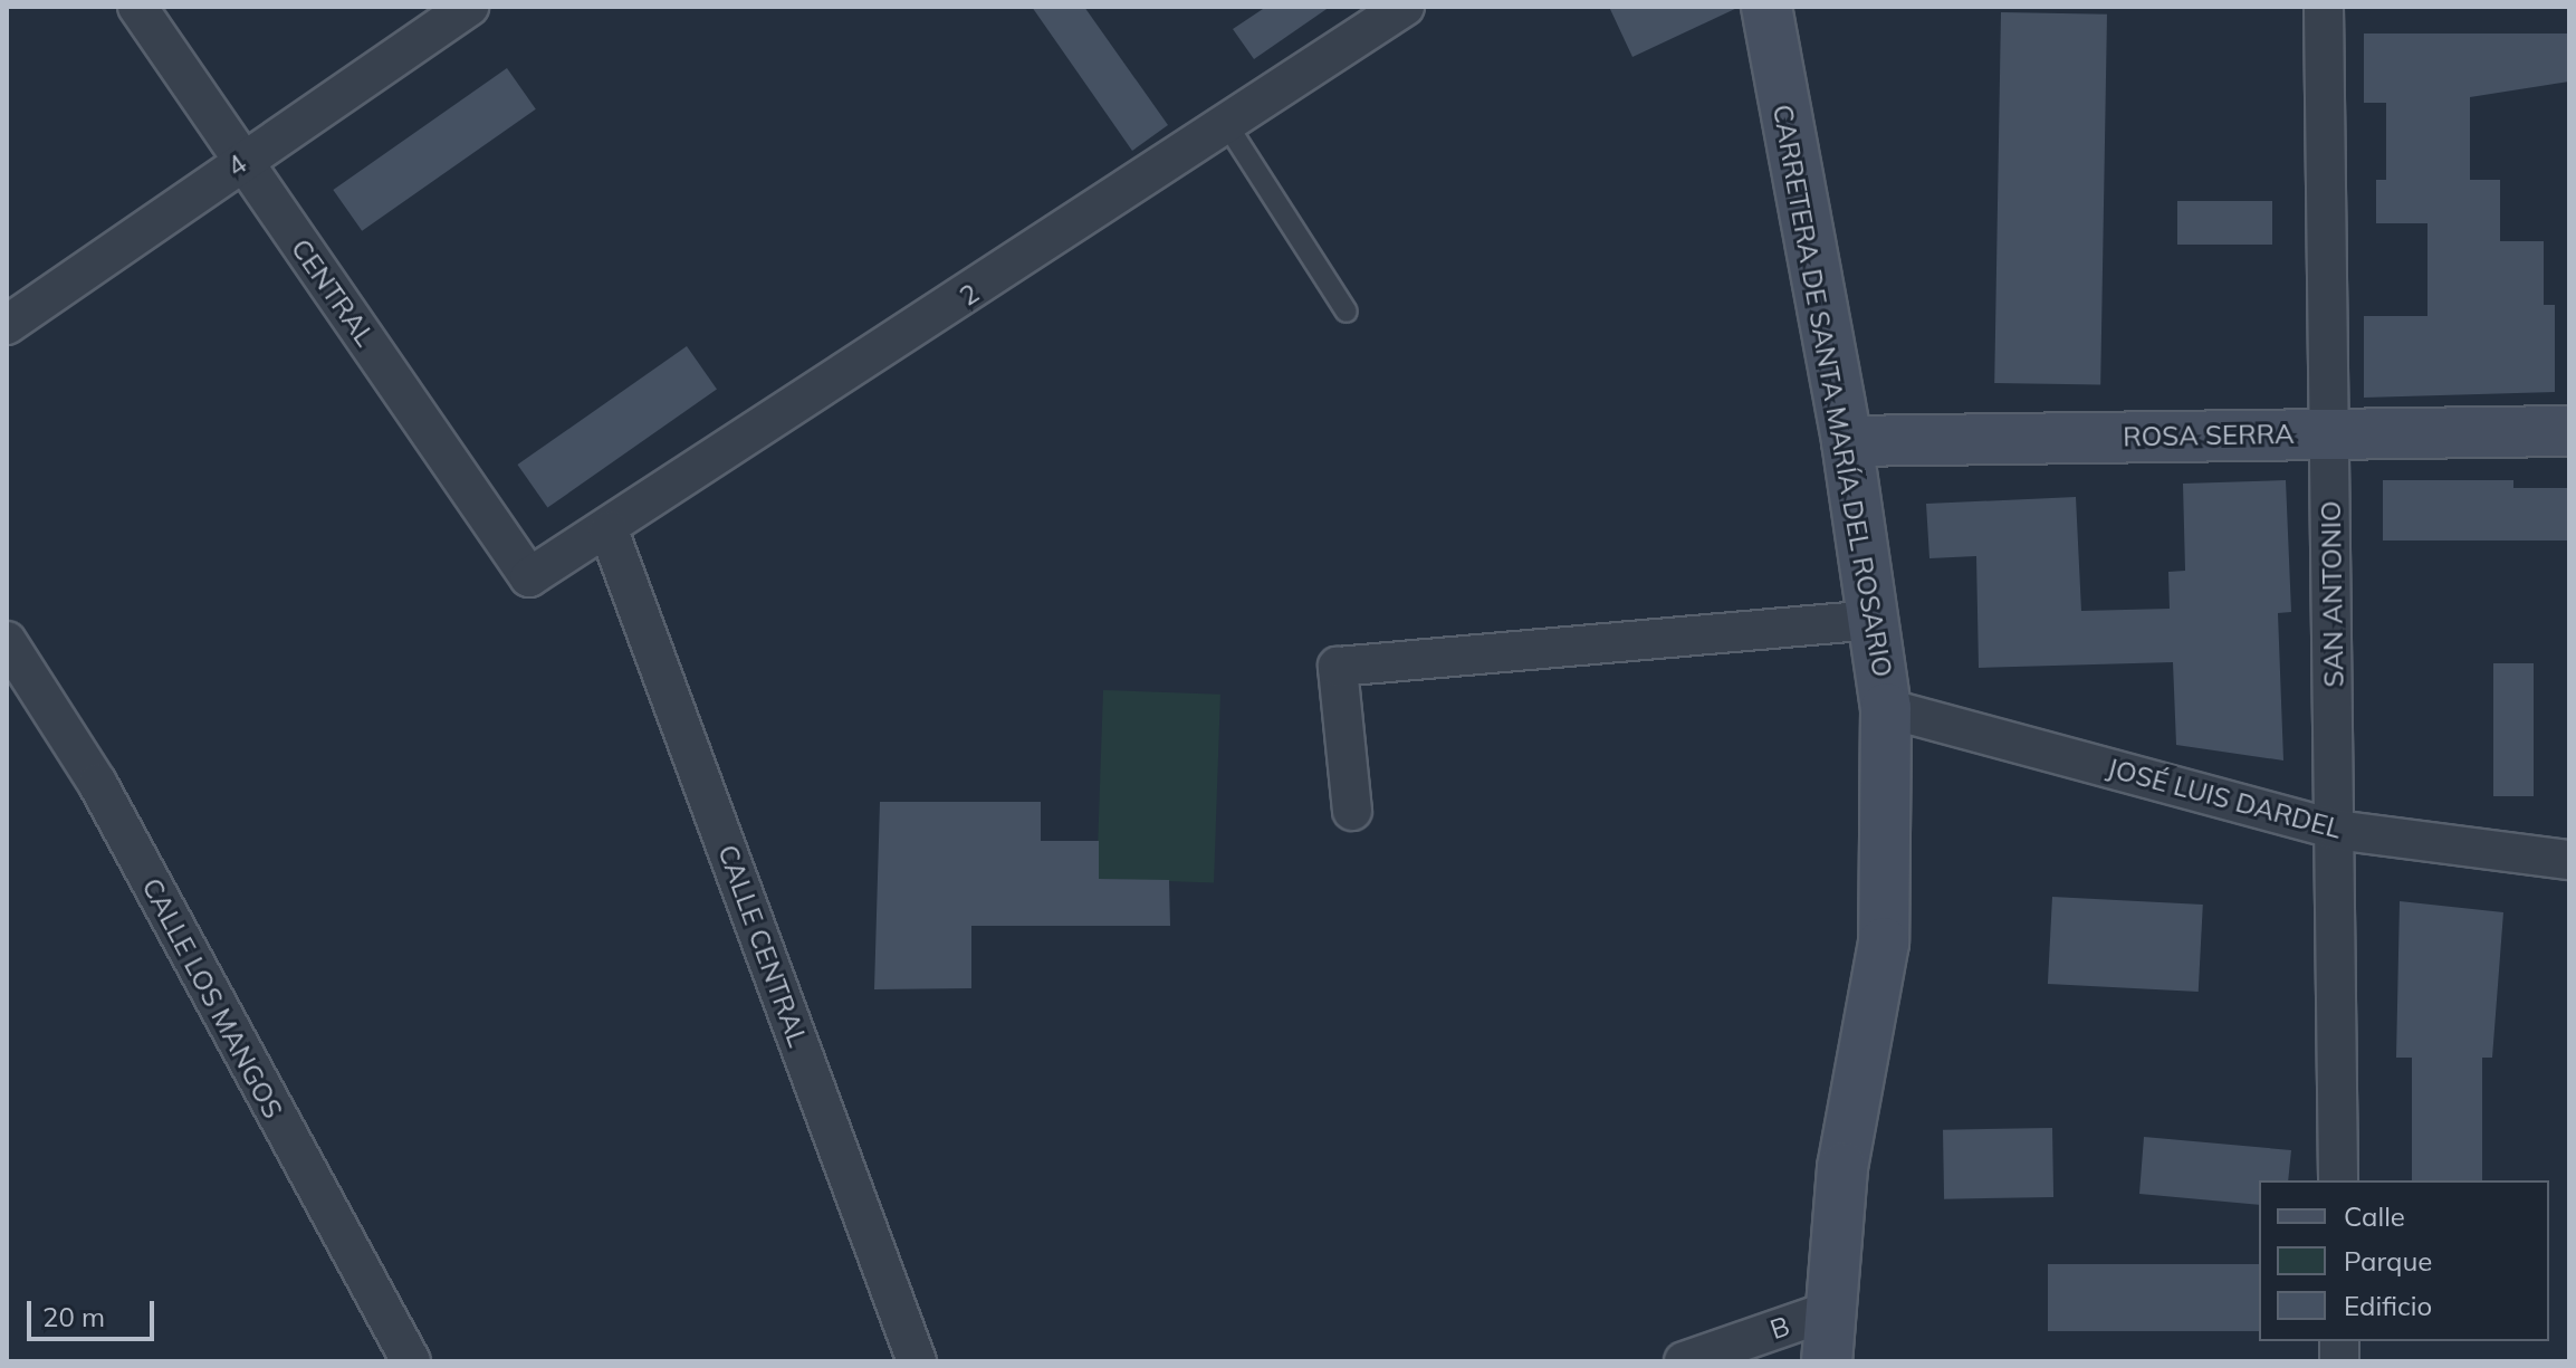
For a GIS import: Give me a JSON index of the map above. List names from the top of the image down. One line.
{"streets":{"main road":["CARRETERA DE SANTA MARÍA DEL ROSARIO","ROSA SERRA"],"street":["4","CENTRAL","2","SAN ANTONIO","JOSÉ LUIS DARDEL","CALLE CENTRAL","CALLE LOS MANGOS","B"]},"crossings":[["4","CENTRAL"],["CENTRAL","2"],["2","CALLE CENTRAL"],["CARRETERA DE SANTA MARÍA DEL ROSARIO","ROSA SERRA"],["CARRETERA DE SANTA MARÍA DEL ROSARIO","JOSÉ LUIS DARDEL"],["CARRETERA DE SANTA MARÍA DEL ROSARIO","B"],["ROSA SERRA","SAN ANTONIO"],["SAN ANTONIO","JOSÉ LUIS DARDEL"]],"legend":["Calle","Parque","Edificio"],"scale_bar":"20 m"}
